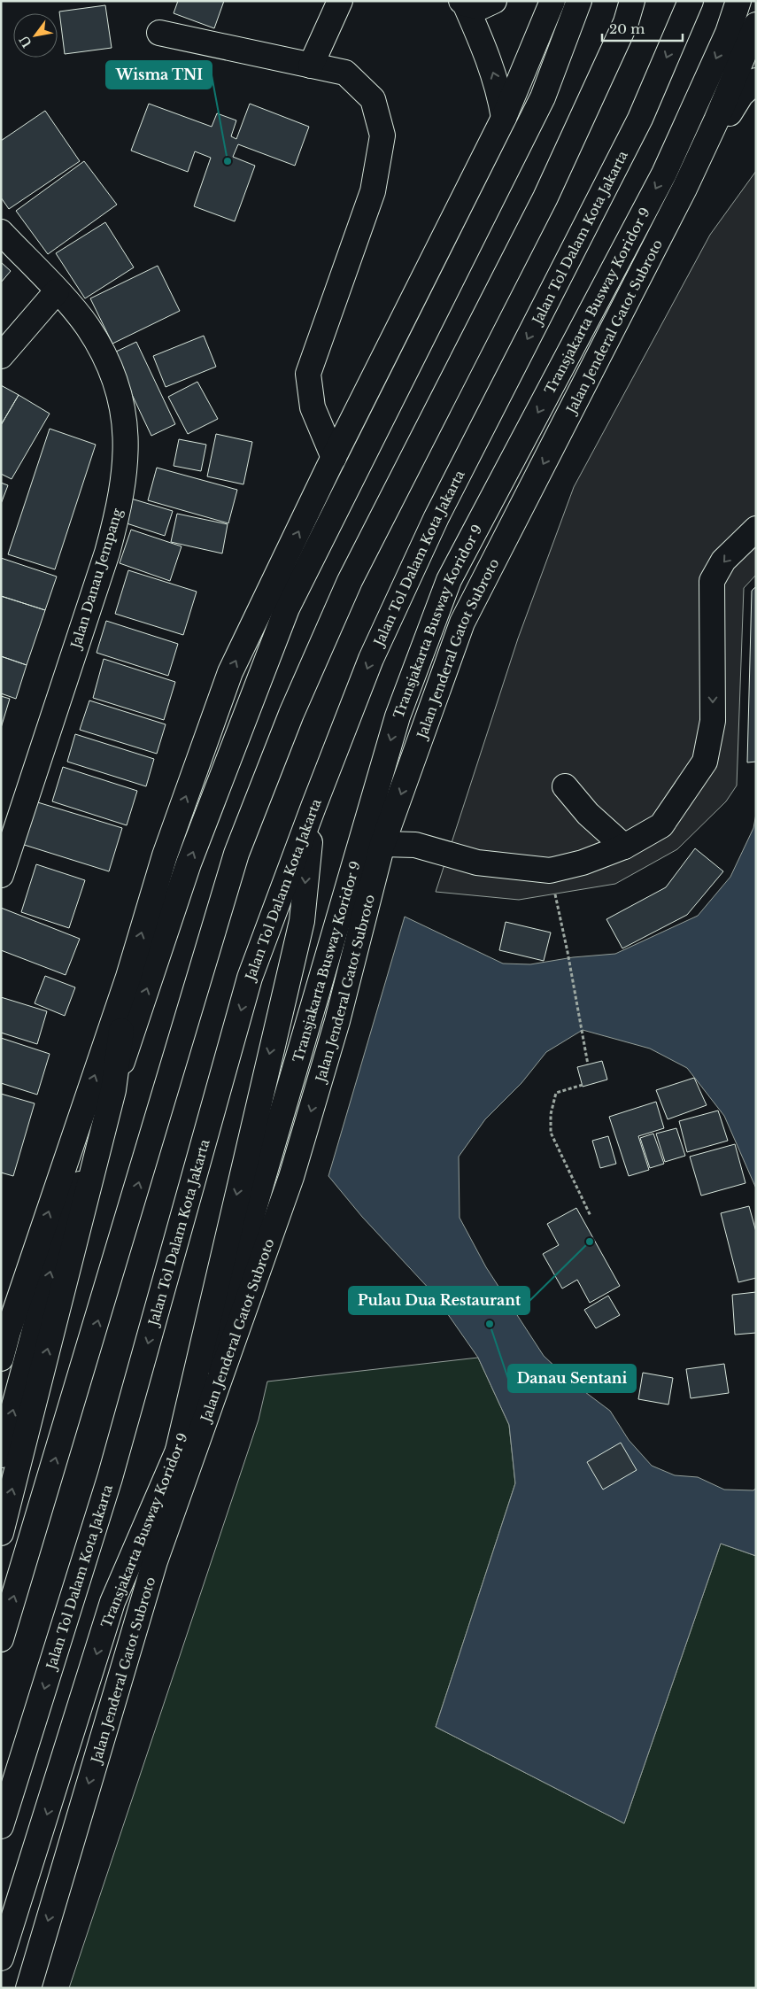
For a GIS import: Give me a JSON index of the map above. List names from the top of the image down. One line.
{"streets":{"main road":["Jalan Tol Dalam Kota Jakarta","Transjakarta Busway Koridor 9","Jalan Jenderal Gatot Subroto","Jalan Danau Jempang"]},"places":["Wisma TNI","Pulau Dua Restaurant","Danau Sentani"],"scale_bar":"20 m","north":"bottom left"}
